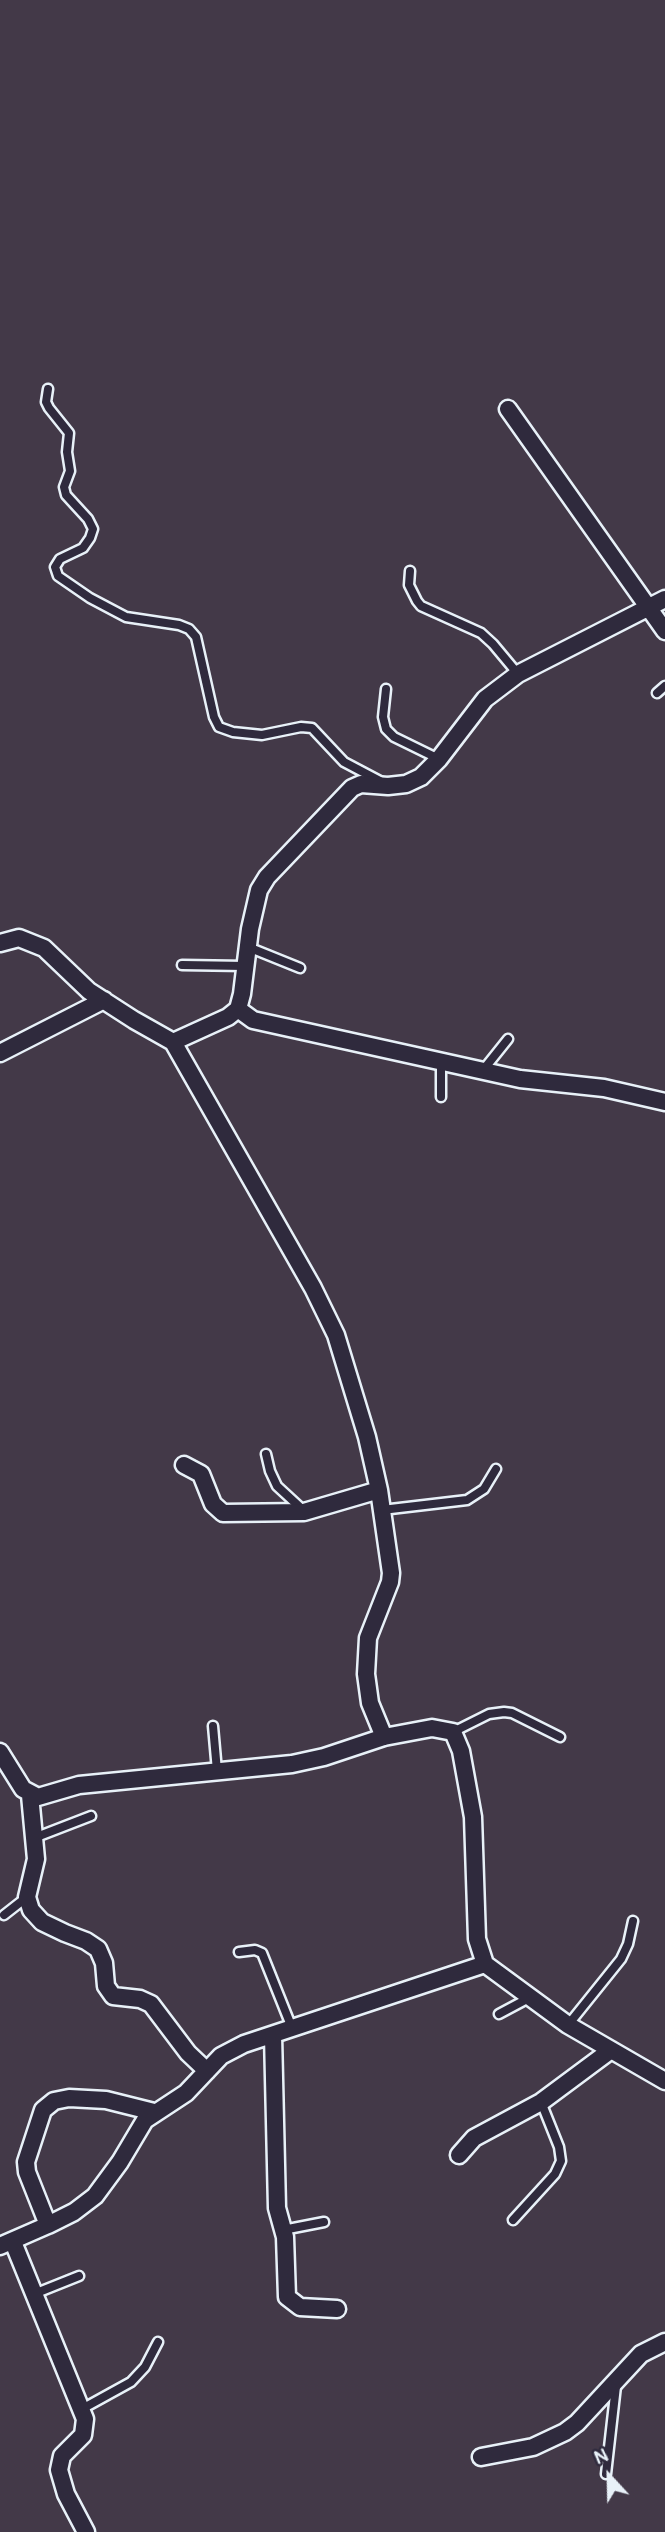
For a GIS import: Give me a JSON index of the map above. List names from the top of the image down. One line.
{"north":"top"}
